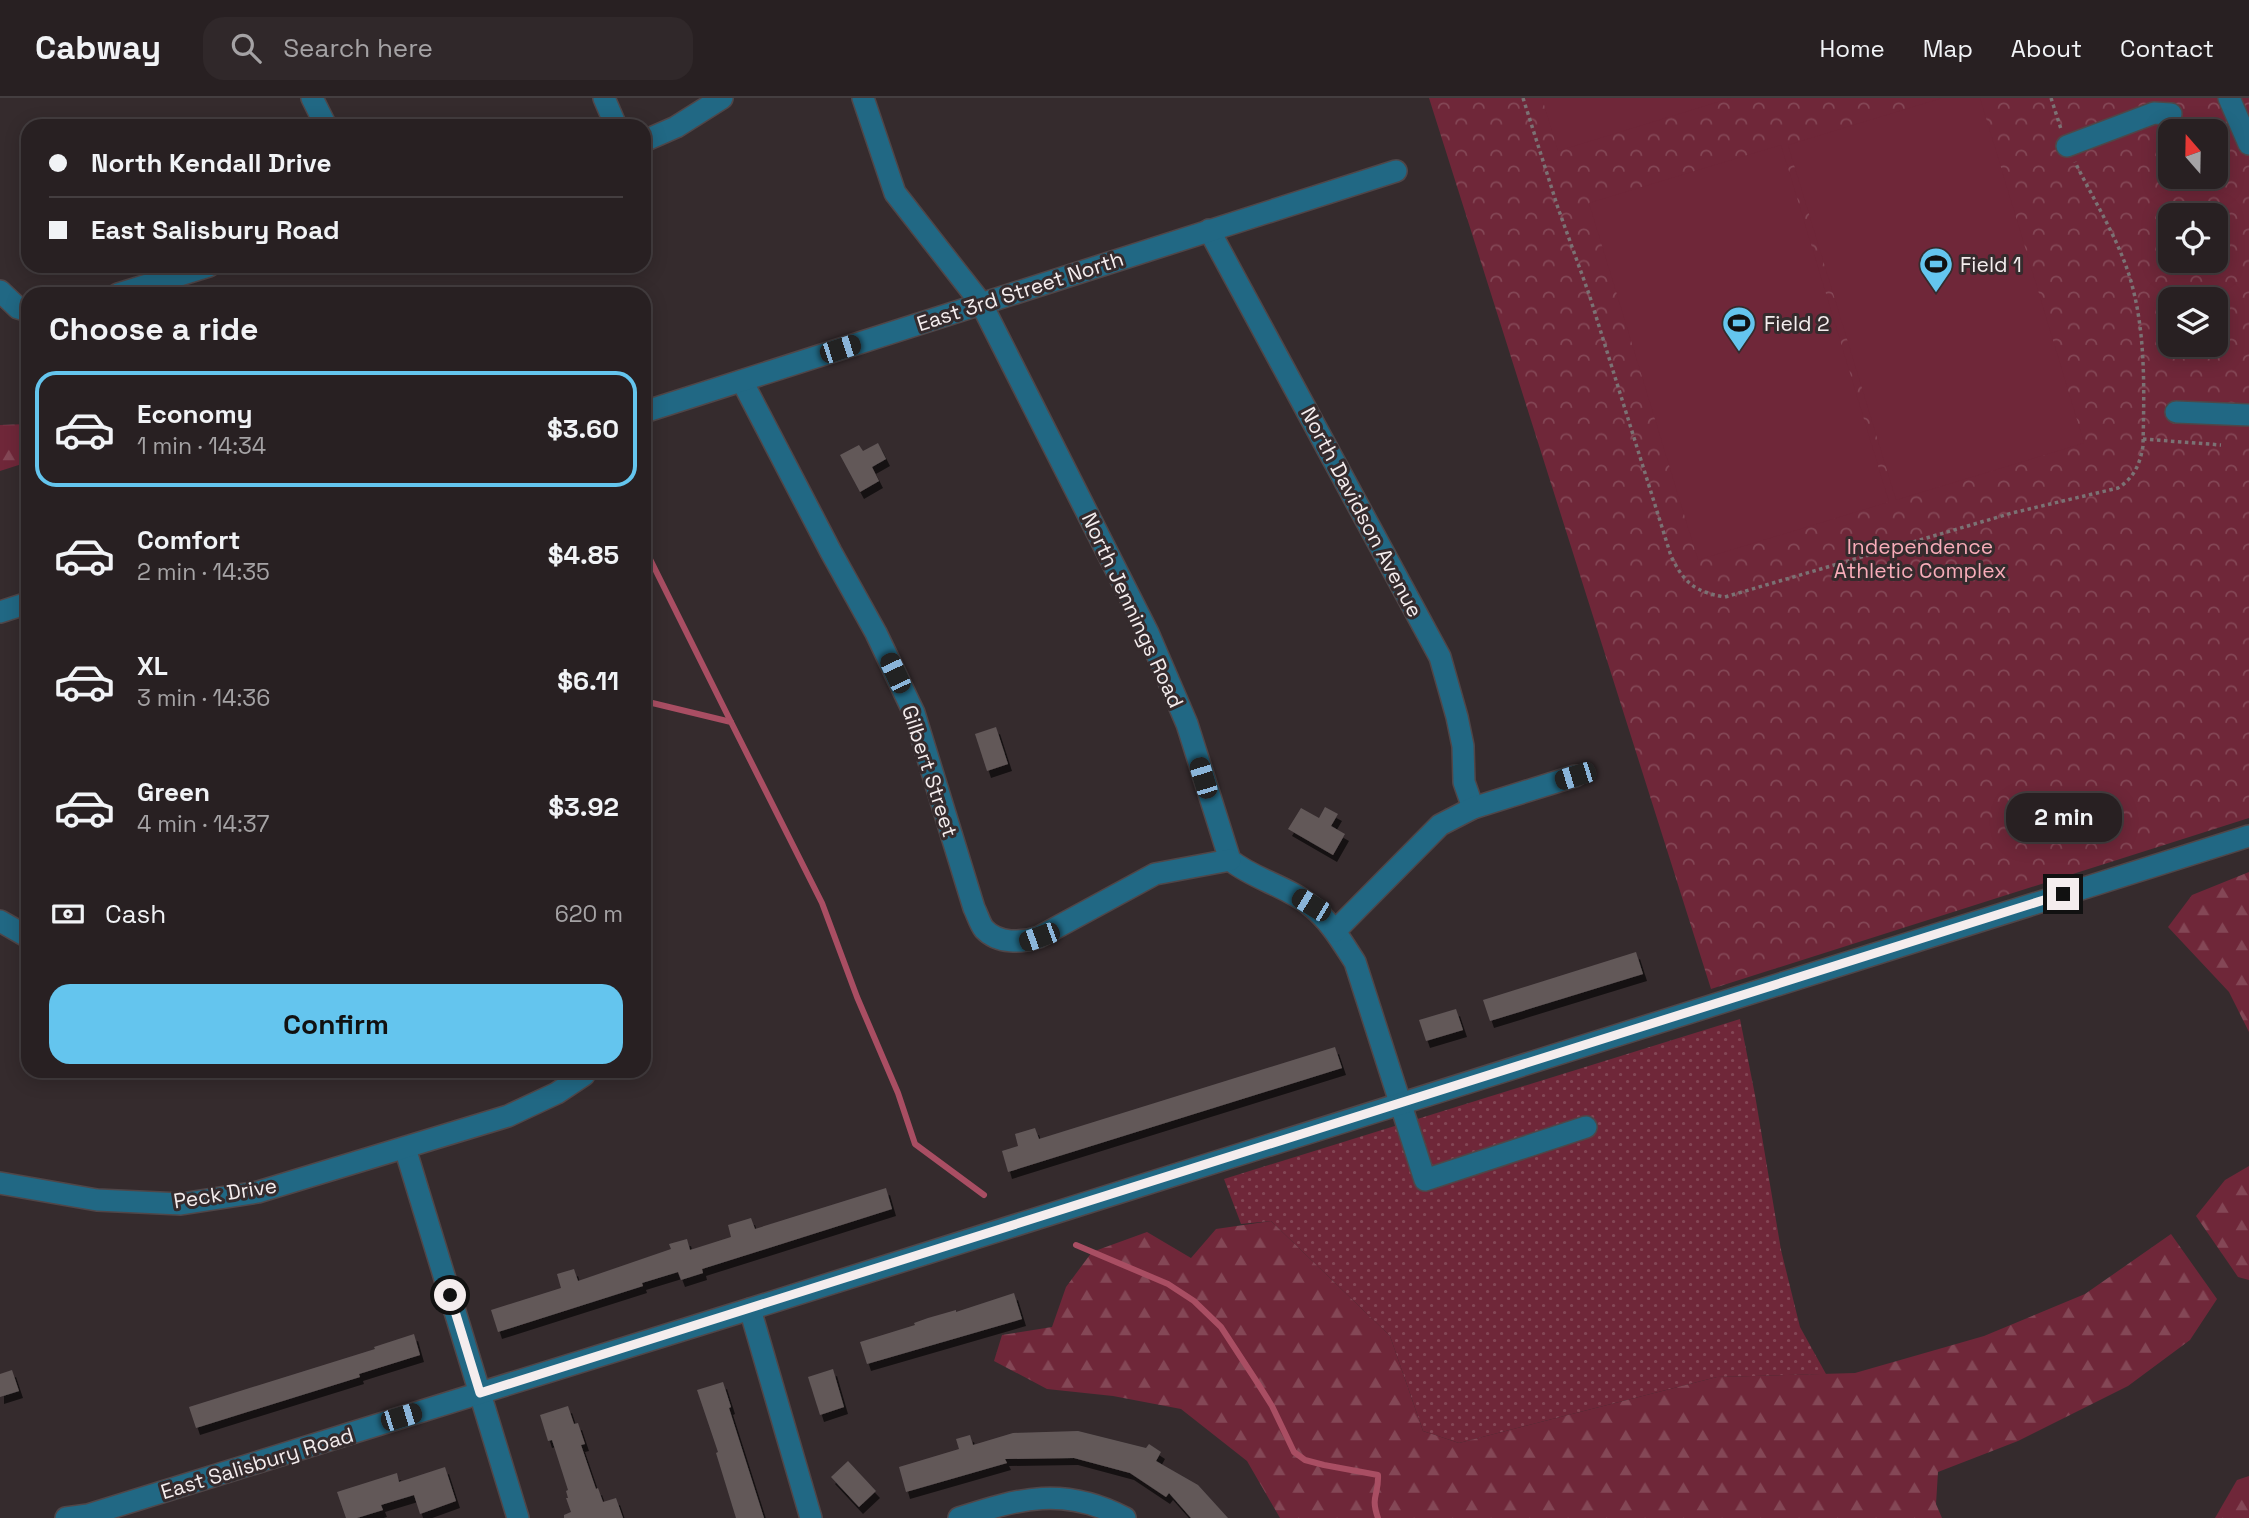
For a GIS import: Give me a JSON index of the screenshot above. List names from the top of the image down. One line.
{"streets":{"street":["East 3rd Street North","North Davidson Avenue","North Jennings Road","Gilbert Street","Peck Drive","East Salisbury Road"]},"crossings":[["East 3rd Street North","North Davidson Avenue"],["East 3rd Street North","North Jennings Road"],["East 3rd Street North","Gilbert Street"],["North Jennings Road","Gilbert Street"]],"parks":["Independence Athletic Complex"],"places":{"sports":["Field 1","Field 2"]},"north":"top","page":{"header":"Cabway","search":"Search here","nav":["Home","Map","About","Contact"],"banner":["North Kendall Drive","East Salisbury Road"],"heading":"Choose a ride","list":[{"name":"Economy","note":"1 min · 14:34","value":"$3.60"},{"name":"Comfort","note":"2 min · 14:35","value":"$4.85"},{"name":"XL","note":"3 min · 14:36","value":"$6.11"},{"name":"Green","note":"4 min · 14:37","value":"$3.92"}],"bubble":"2 min","pay":["Cash","620 m"],"buttons":"Confirm"}}
